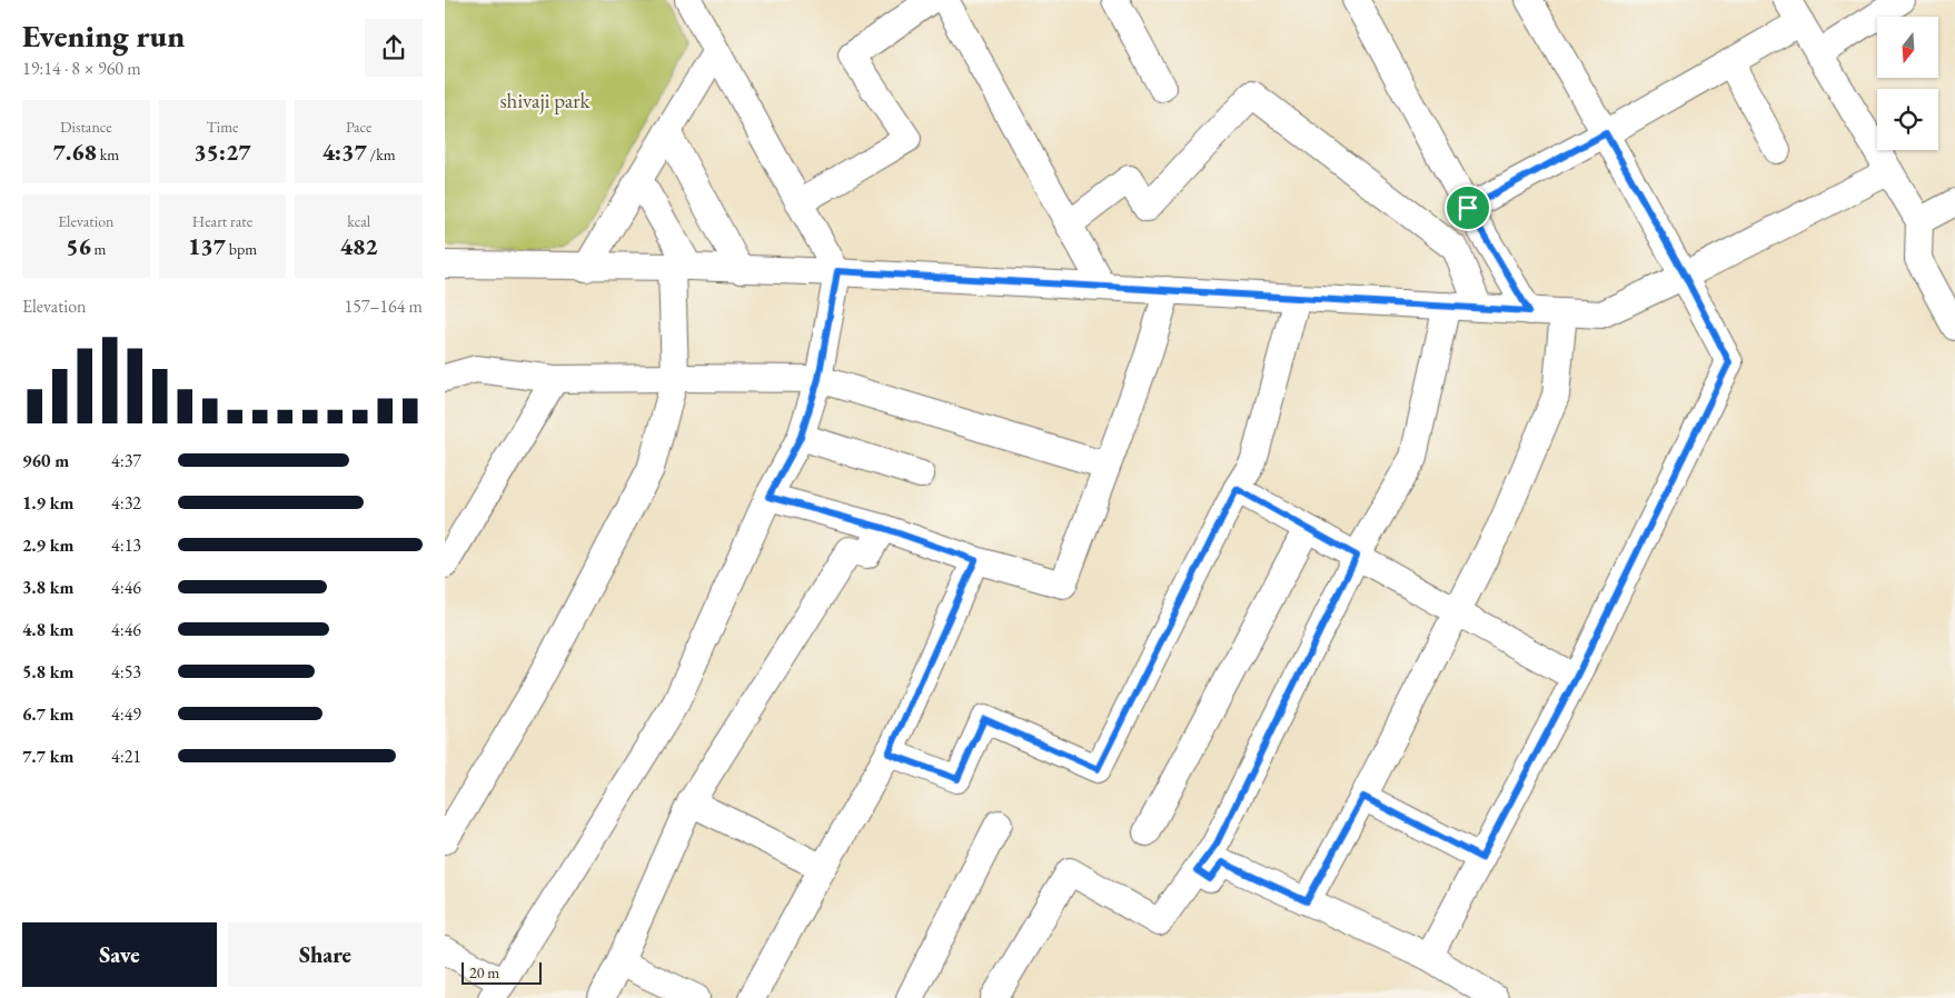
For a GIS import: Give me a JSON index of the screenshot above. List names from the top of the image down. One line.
{"parks":["shivaji park"],"scale_bar":"20 m","north":"bottom","page":{"heading":["Evening run","19:14 · 8 × 960 m"],"stats":[["Distance","7.68 km"],["Time","35:27"],["Pace","4:37 /km"],["Elevation","56 m"],["Heart rate","137 bpm"],["kcal","482"]],"chart":["Elevation","157–164 m"],"list":[{"name":"960 m","note":"4:37"},{"name":"1.9 km","note":"4:32"},{"name":"2.9 km","note":"4:13"},{"name":"3.8 km","note":"4:46"},{"name":"4.8 km","note":"4:46"},{"name":"5.8 km","note":"4:53"},{"name":"6.7 km","note":"4:49"},{"name":"7.7 km","note":"4:21"}],"buttons":["Save","Share"],"scale":"20 m"}}
